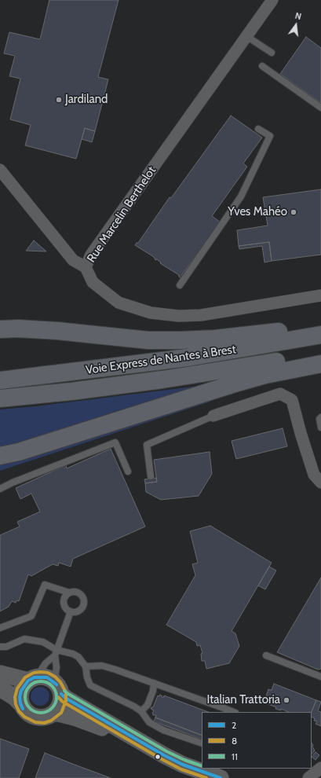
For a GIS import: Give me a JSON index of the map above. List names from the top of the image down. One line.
{"streets":{"highway":["Voie Express de Nantes à Brest"],"street":["Rue Marcelin Berthelot"]},"places":["Jardiland","Yves Mahéo","Italian Trattoria"],"lines":["transit line 8","transit line 2","transit line 11"],"legend":["2","8","11"],"north":"top"}
